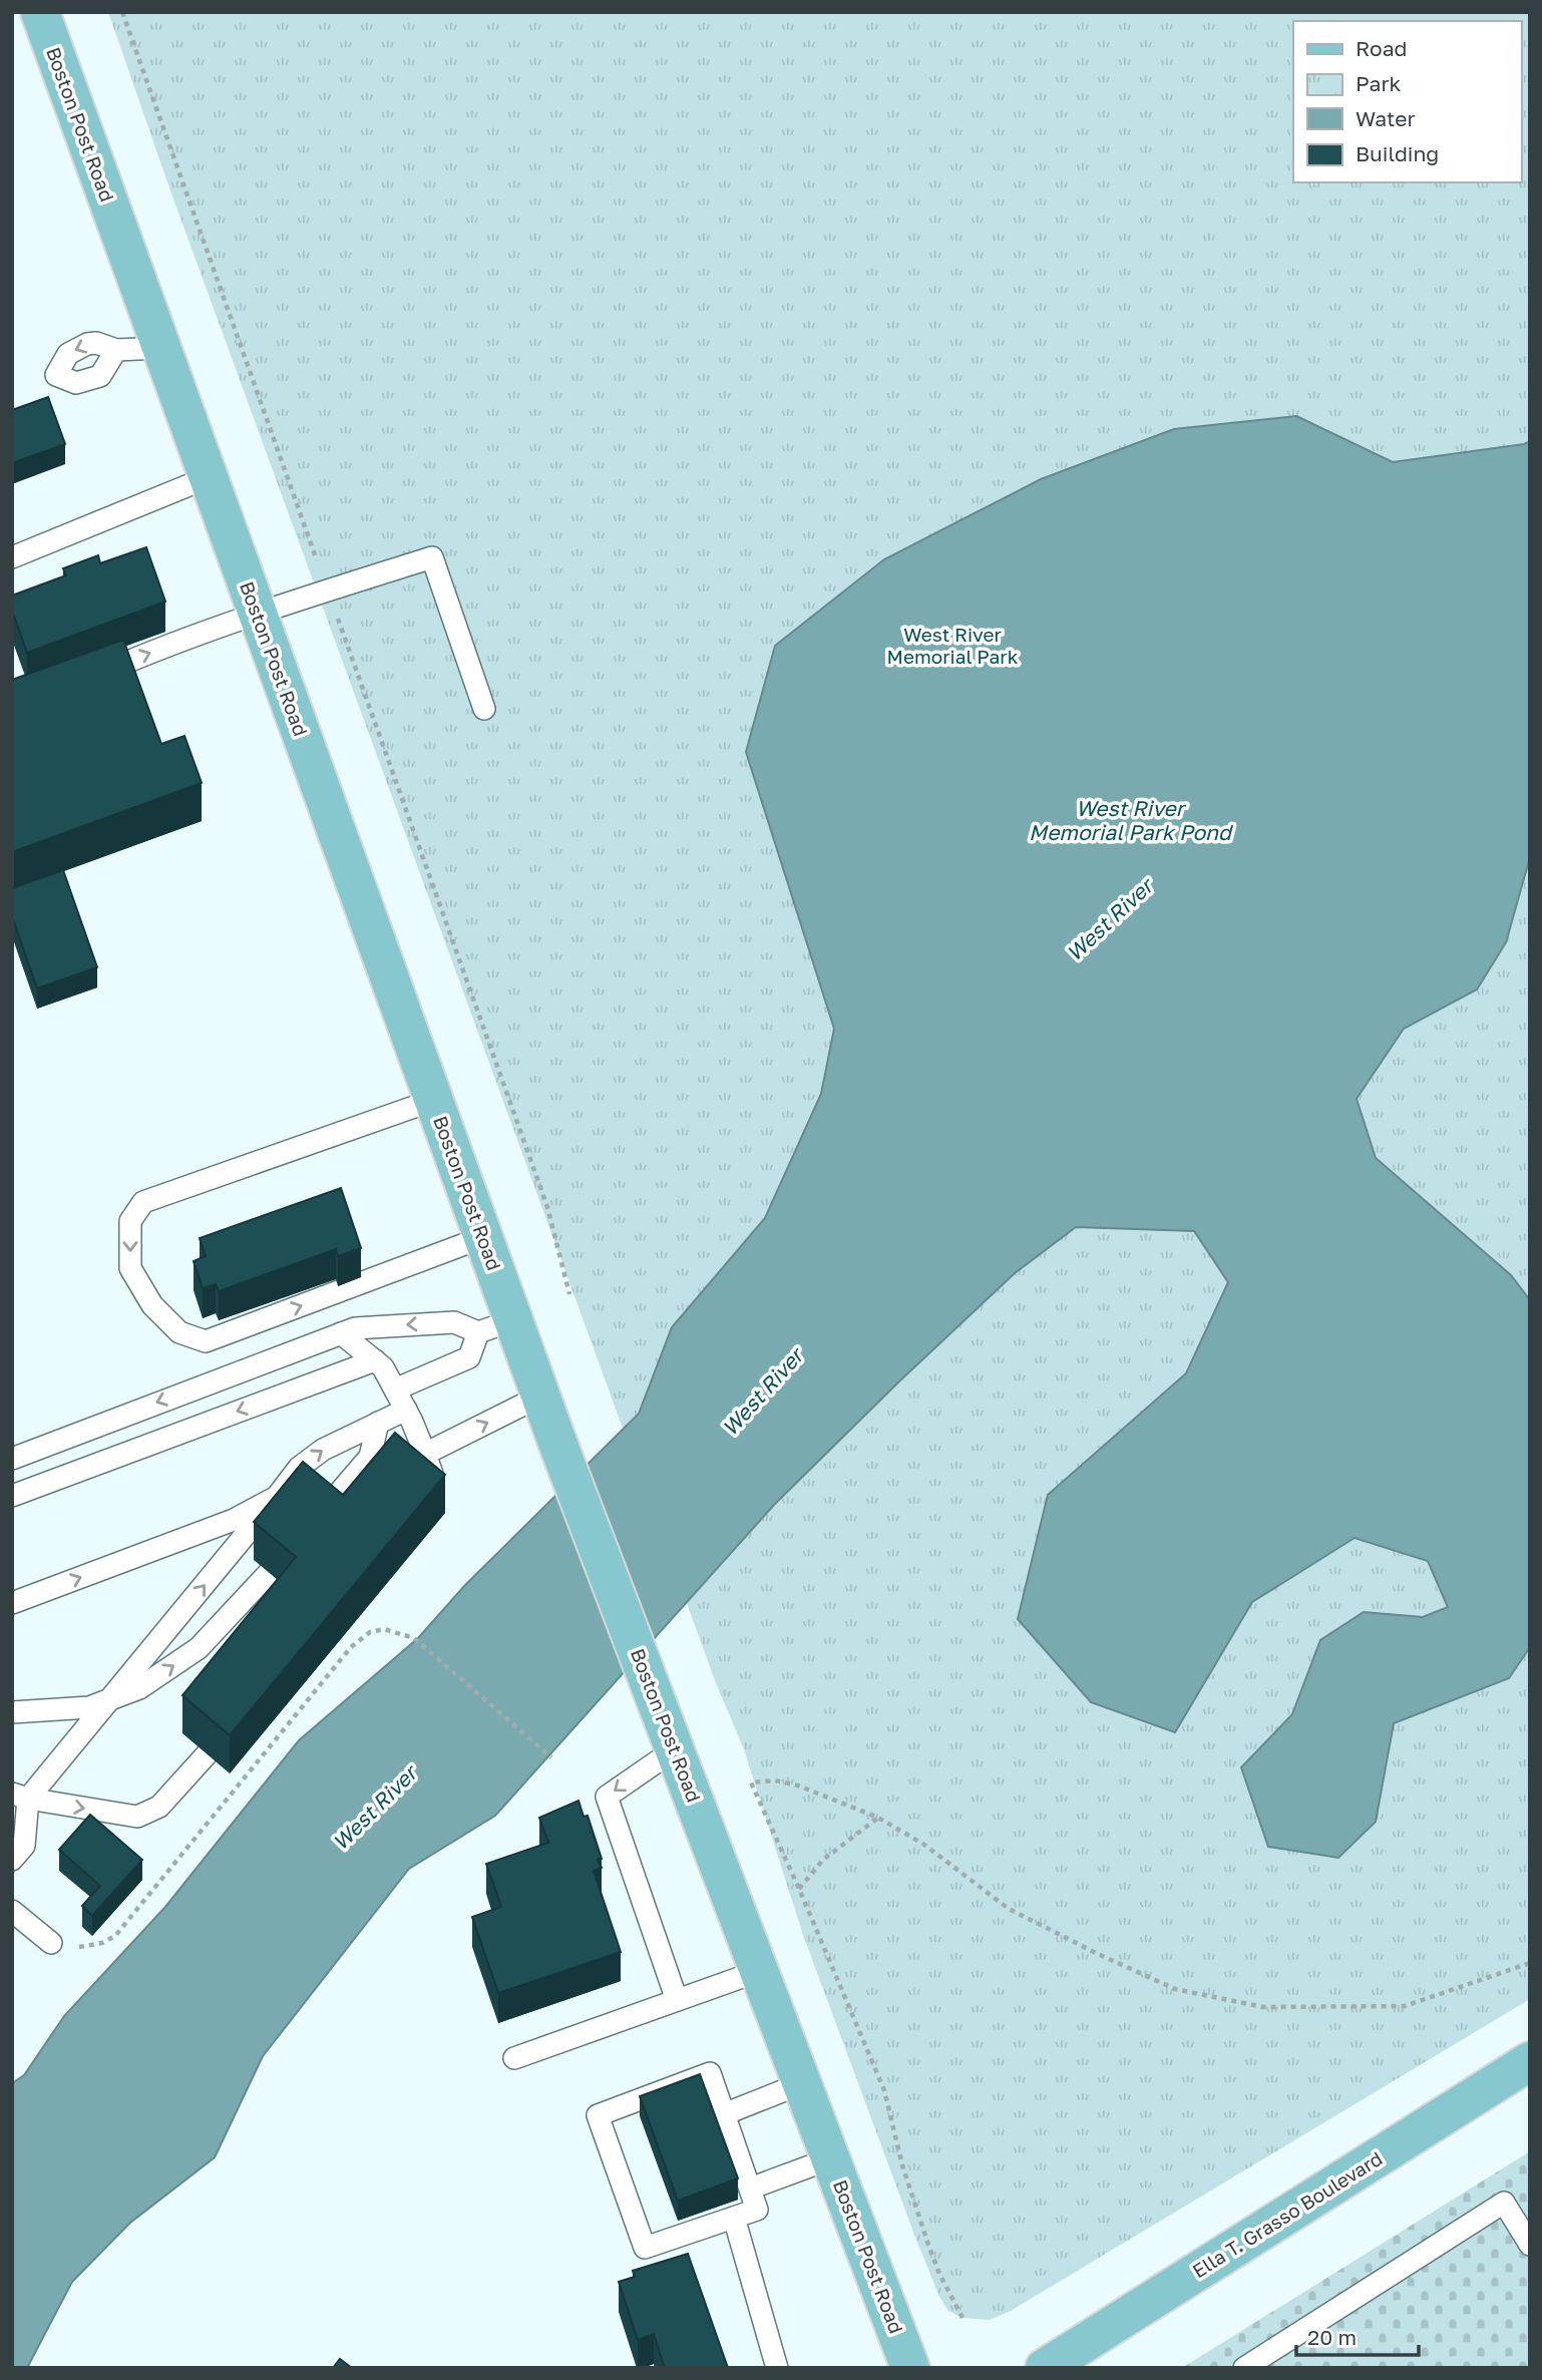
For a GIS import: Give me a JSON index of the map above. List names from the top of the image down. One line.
{"streets":{"main road":["Boston Post Road","Ella T. Grasso Boulevard"]},"water":["West River Memorial Park Pond","West River"],"parks":["West River Memorial Park"],"legend":["Road","Park","Water","Building"],"scale_bar":"20 m"}
